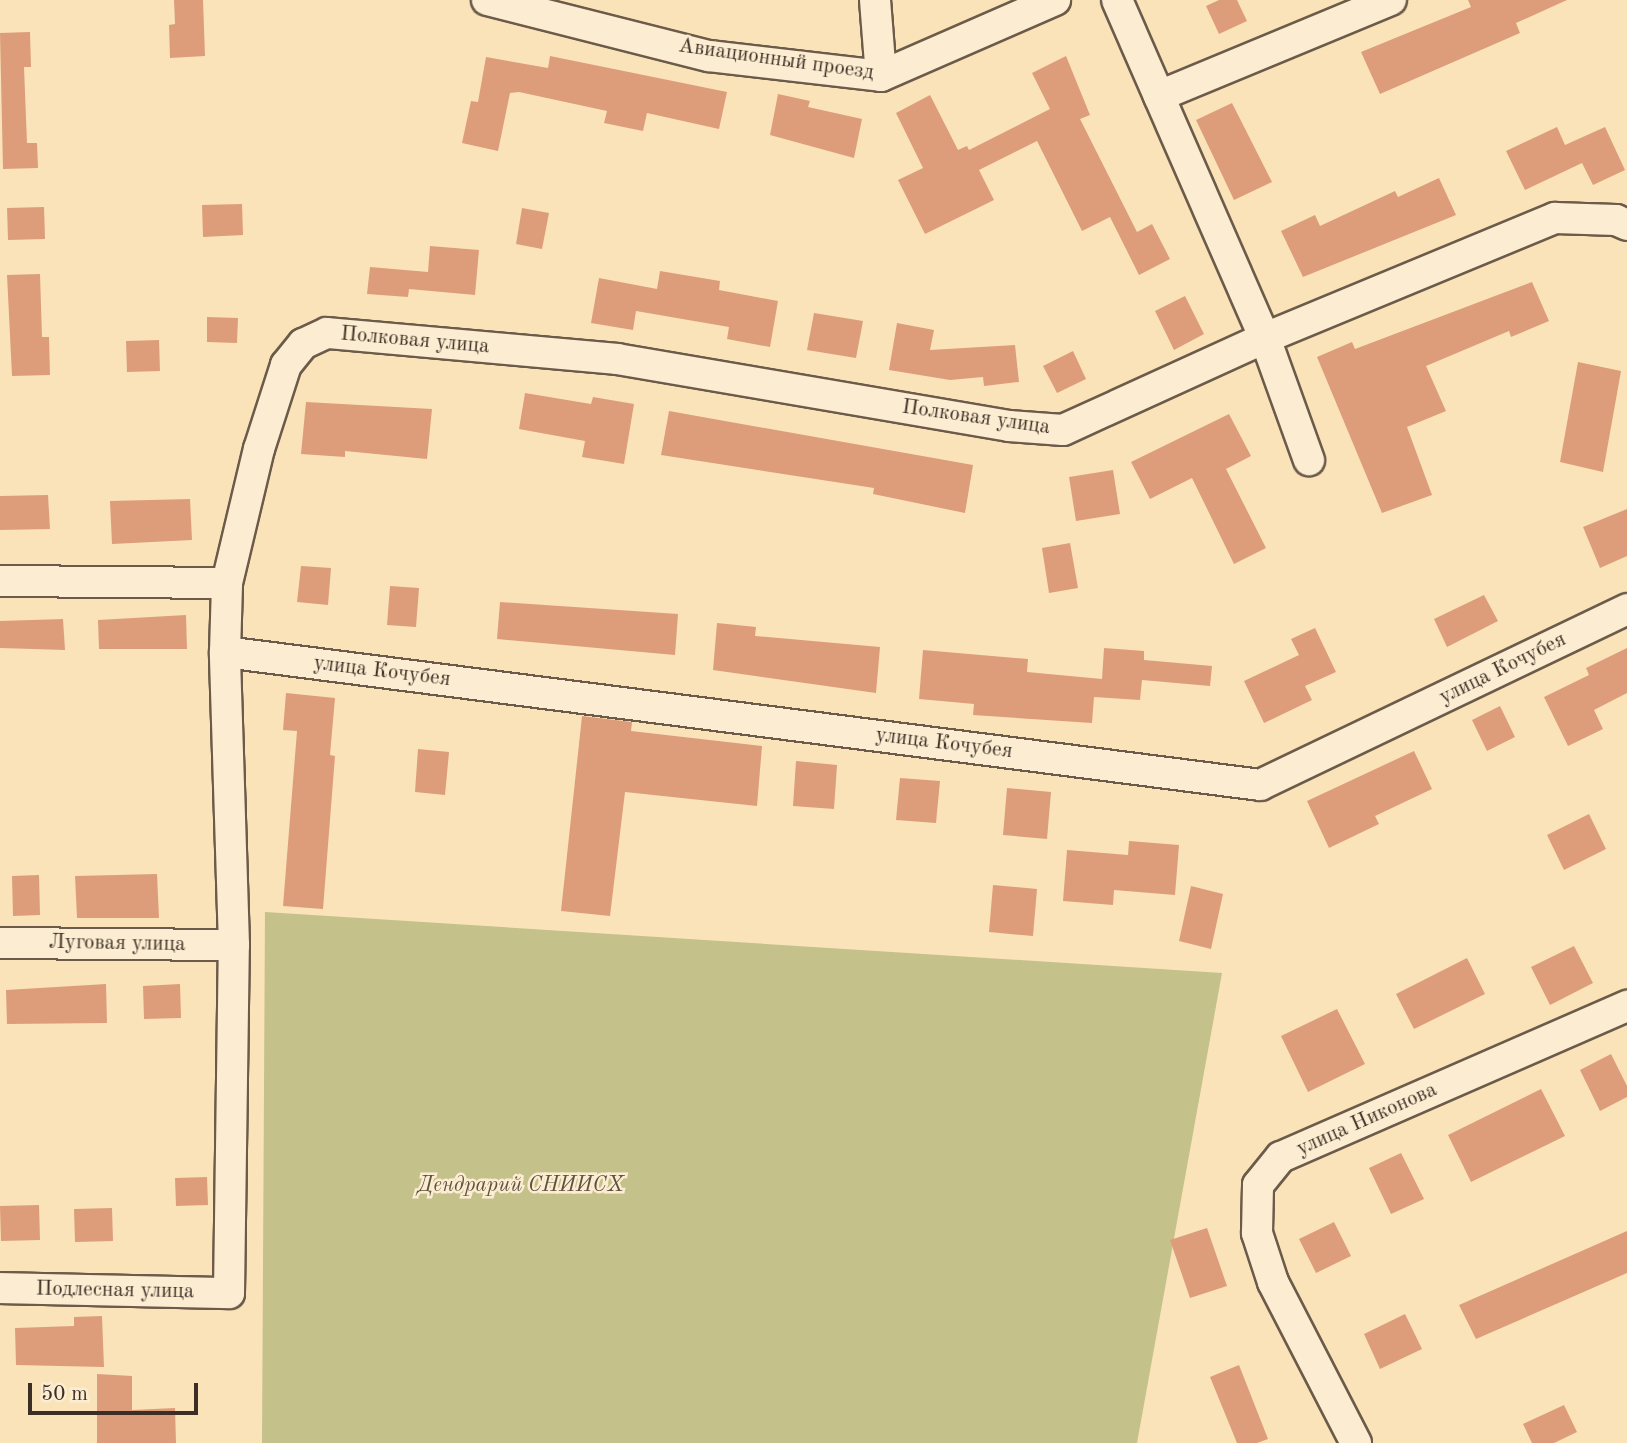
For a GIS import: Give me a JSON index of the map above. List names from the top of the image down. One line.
{"streets":{"street":["Авиационный проезд","Полковая улица","улица Кочубея","Луговая улица","улица Никонова","Подлесная улица"]},"crossings":[["Луговая улица","Подлесная улица"]],"parks":["Дендрарий СНИИСХ"],"scale_bar":"50 m"}
